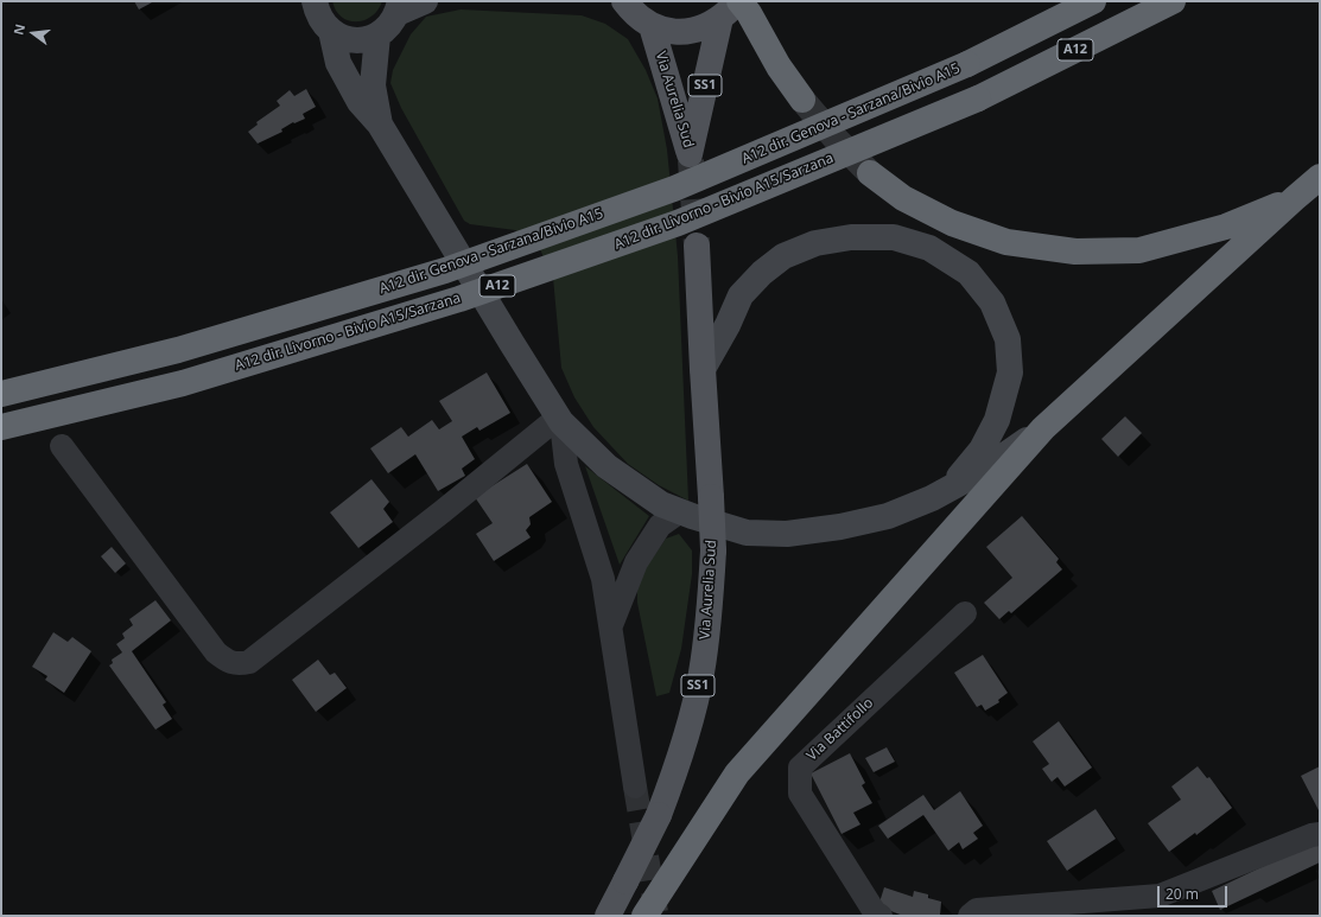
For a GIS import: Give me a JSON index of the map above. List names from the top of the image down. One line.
{"streets":{"highway":["A12","A12 dir. Genova - Sarzana/Bivio A15","A12 dir. Livorno - Bivio A15/Sarzana"],"main road":["SS1","Via Aurelia Sud"],"street":["Via Battifollo"]},"crossings":[["A12","A12 dir. Genova - Sarzana/Bivio A15"],["A12","A12 dir. Livorno - Bivio A15/Sarzana"]],"scale_bar":"20 m","north":"left"}
